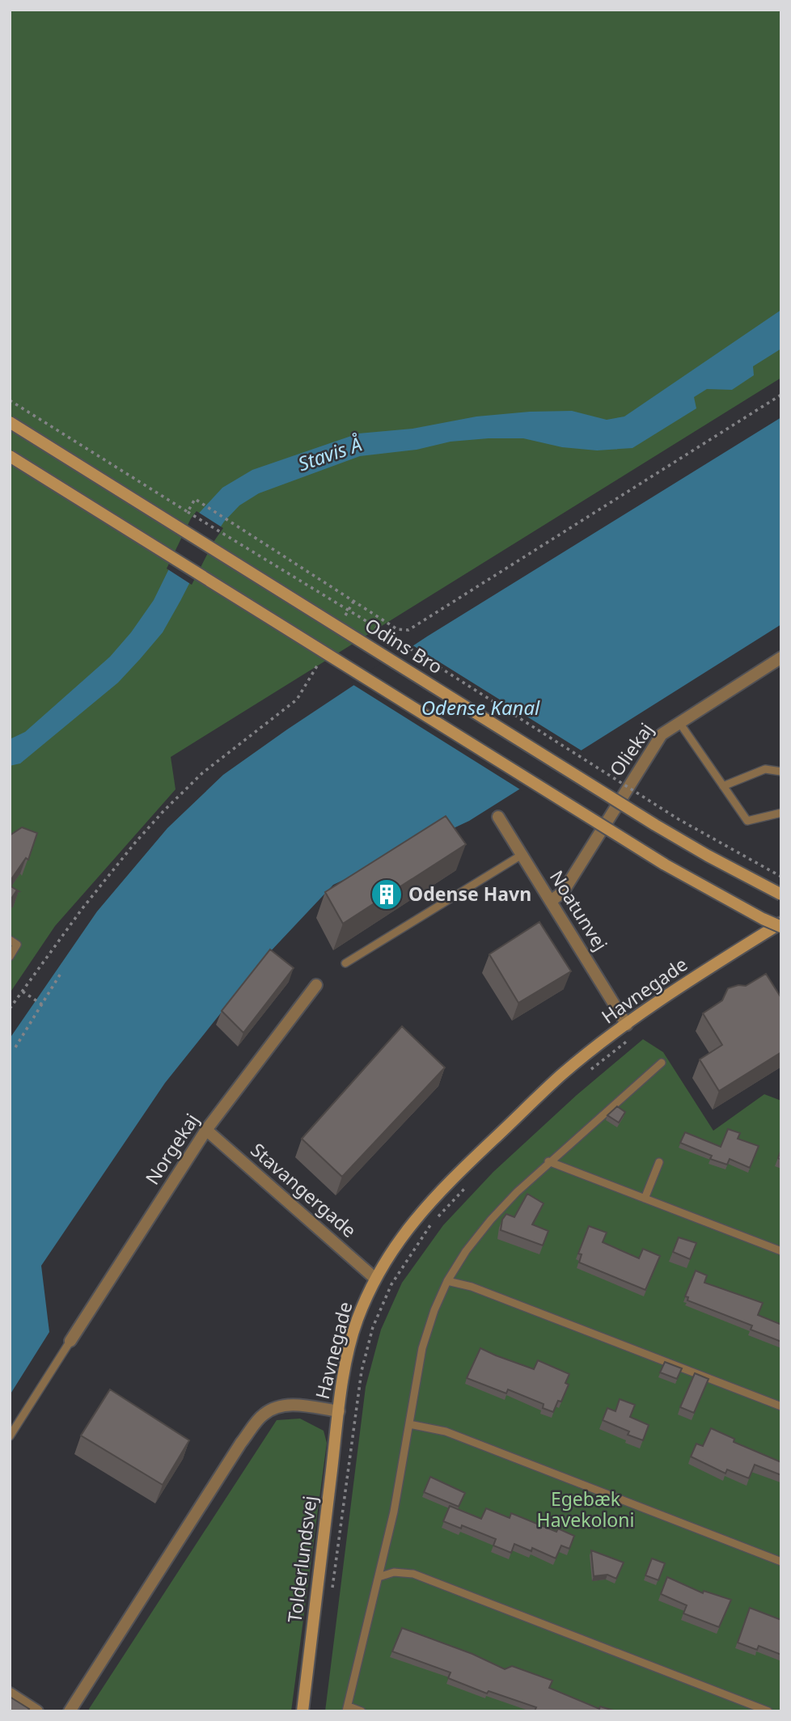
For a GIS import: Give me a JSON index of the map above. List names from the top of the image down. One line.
{"streets":{"main road":["Odins Bro","Havnegade","Tolderlundsvej"],"street":["Oliekaj","Noatunvej","Norgekaj","Stavangergade"]},"crossings":[["Oliekaj","Noatunvej"],["Noatunvej","Havnegade"],["Havnegade","Stavangergade"],["Havnegade","Tolderlundsvej"],["Norgekaj","Stavangergade"]],"water":["Stavis Å","Odense Kanal"],"parks":["Egebæk Havekoloni"],"places":{"building":["Odense Havn"]}}
